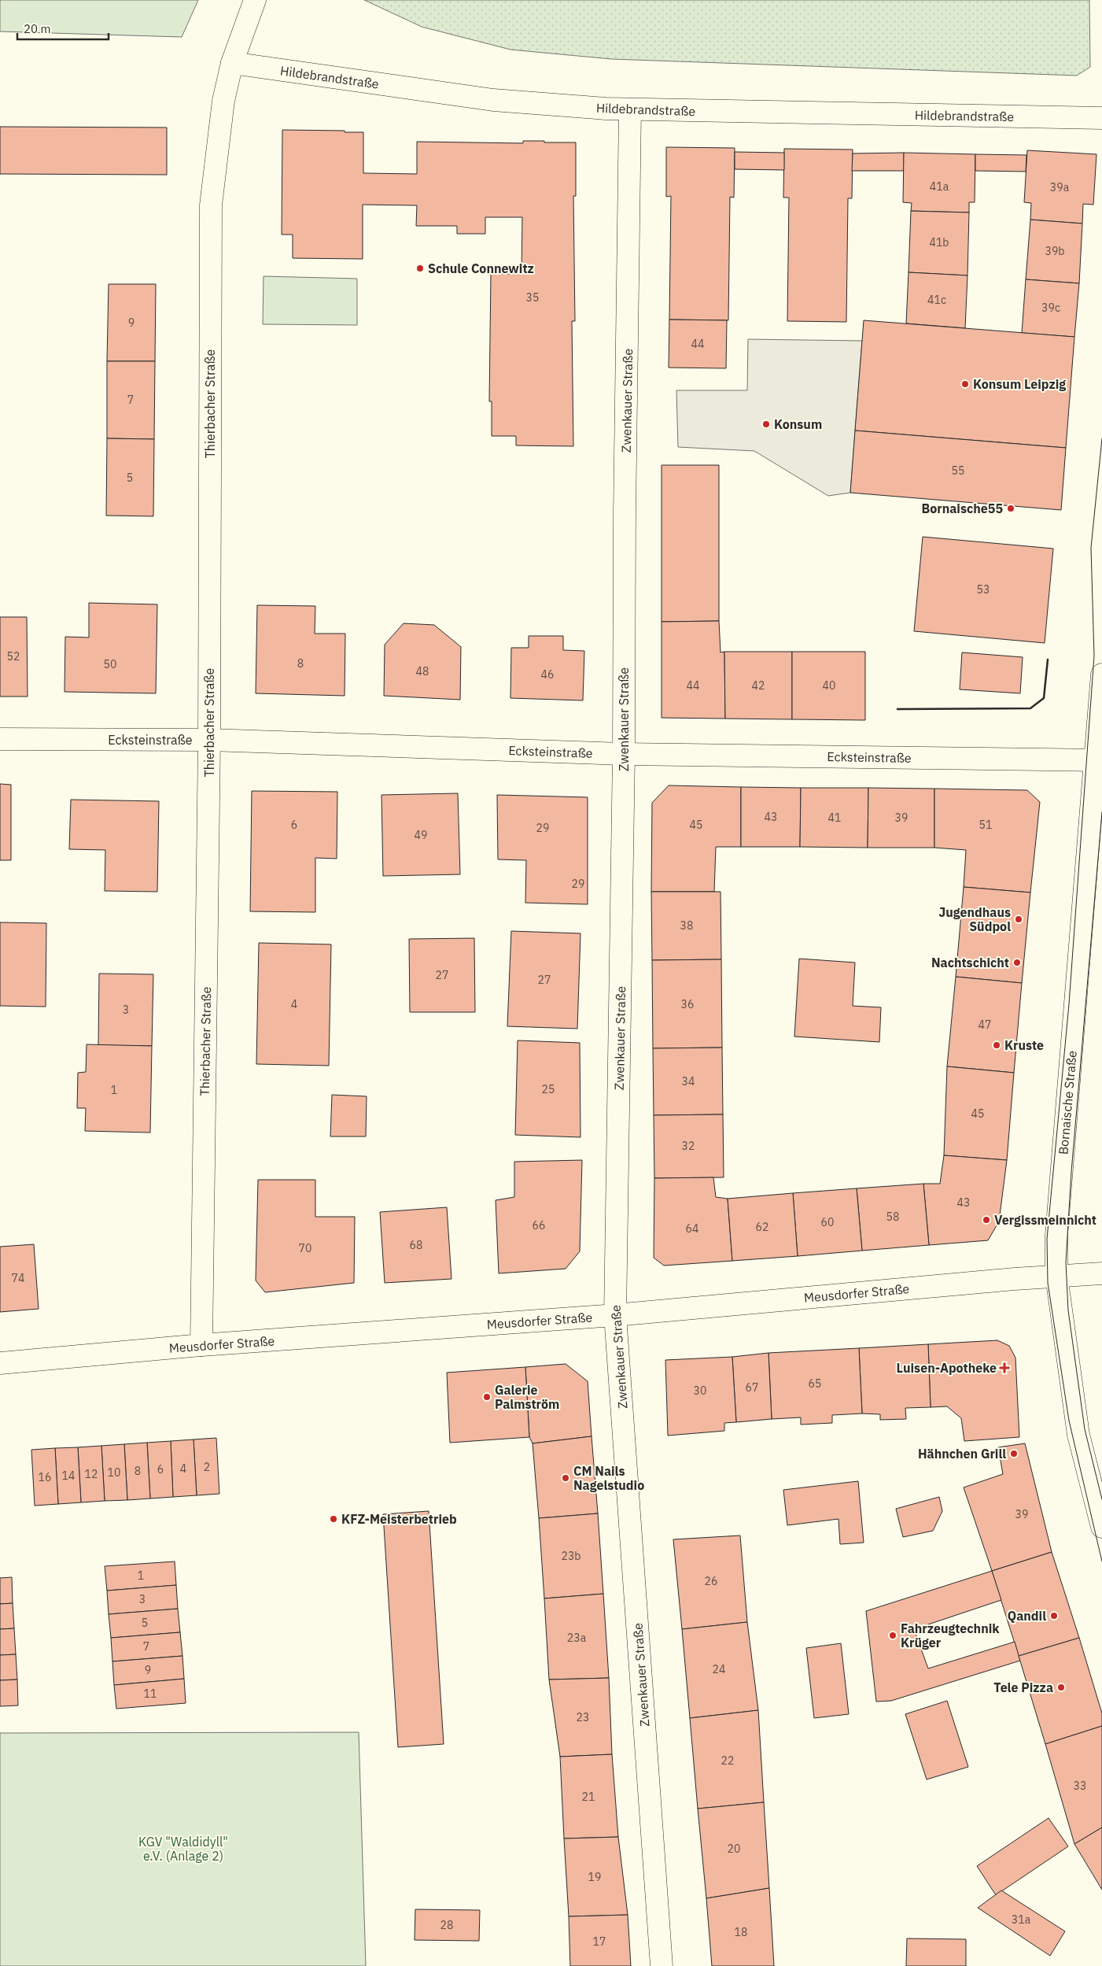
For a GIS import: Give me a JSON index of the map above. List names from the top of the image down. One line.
{"streets":{"street":["Hildebrandstraße","Zwenkauer Straße","Thierbacher Straße","Ecksteinstraße","Bornaische Straße","Meusdorfer Straße"]},"crossings":[["Hildebrandstraße","Zwenkauer Straße"],["Hildebrandstraße","Thierbacher Straße"],["Zwenkauer Straße","Ecksteinstraße"],["Zwenkauer Straße","Meusdorfer Straße"],["Thierbacher Straße","Ecksteinstraße"],["Thierbacher Straße","Meusdorfer Straße"],["Ecksteinstraße","Bornaische Straße"],["Bornaische Straße","Meusdorfer Straße"]],"parks":["KGV \"Waldidyll\" e.V. (Anlage 2)"],"places":{"other":["Schule Connewitz","Konsum Leipzig","Konsum","Bornaische55","Jugendhaus Südpol","Nachtschicht","Kruste","Vergissmeinnicht","Galerie Palmström","Hähnchen Grill","CM Nails Nagelstudio","KFZ-Meisterbetrieb","Qandil","Fahrzeugtechnik Krüger","Tele Pizza"],"health":["Luisen-Apotheke"]},"house_numbers":["41a","39a","41b","39b","35","41c","39c","9","44","7","55","5","53","52","8","50","48","46","44","42","40","43","41","39","6","45","51","29","49","29","38","27","27","4","36","3","47","34","25","1","45","32","43","58","60","66","62","64","68","70","74","65","67","30","2","4","6","8","10","12","14","16","39","23b","1","26","3","5","23a","7","24","9","11","23","22","33","21","20","19","31a","28","18","17"],"scale_bar":"20 m"}
